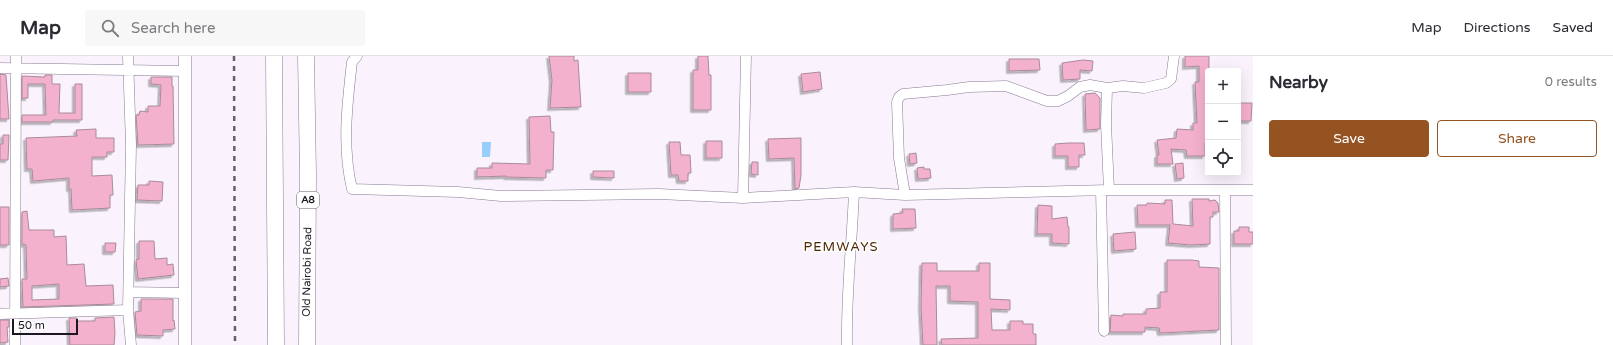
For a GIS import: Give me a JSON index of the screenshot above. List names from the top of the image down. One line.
{"streets":{"highway":["A8","Old Nairobi Road"]},"districts":["PEMWAYS"],"scale_bar":"50 m","page":{"header":"Map","search":"Search here","nav":["Map","Directions","Saved"],"heading":["Nearby","0 results"],"map_buttons":["+","−"],"buttons":["Save","Share"],"scale":"50 m"}}
